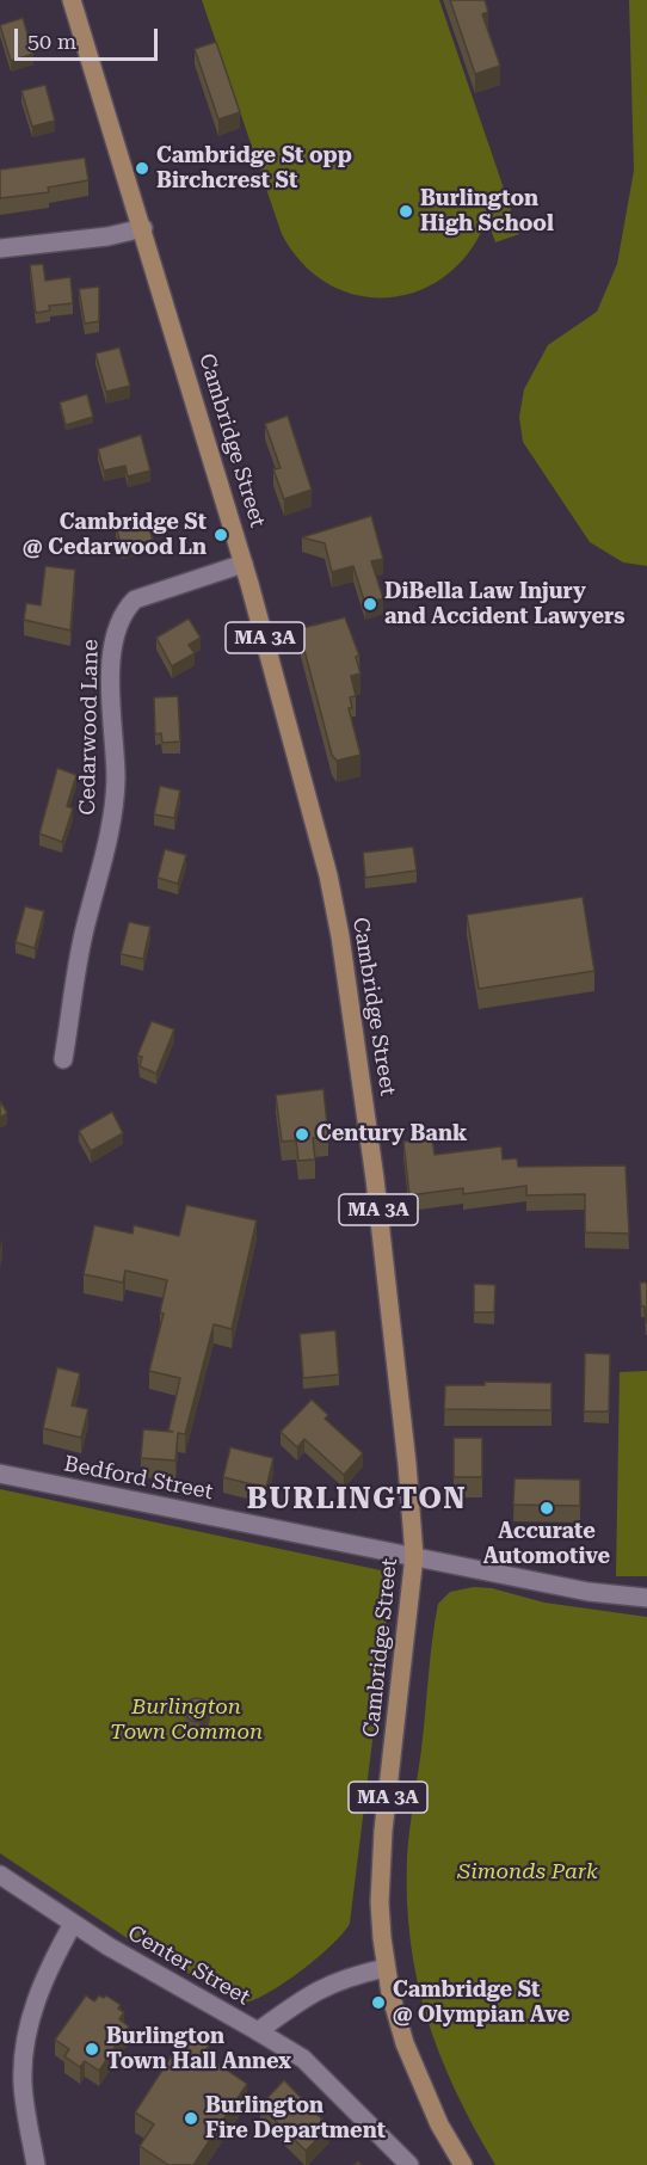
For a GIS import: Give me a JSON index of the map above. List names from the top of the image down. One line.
{"streets":{"main road":["Cambridge Street","MA 3A"],"street":["Cedarwood Lane","Bedford Street","Center Street"]},"crossings":[["Cambridge Street","Cedarwood Lane"],["Cambridge Street","Bedford Street"]],"districts":["BURLINGTON"],"parks":["Burlington Town Common","Simonds Park"],"places":["Cambridge St opp Birchcrest St","Burlington High School","Cambridge St @ Cedarwood Ln","DiBella Law Injury and Accident Lawyers","Century Bank","Accurate Automotive","Cambridge St @ Olympian Ave","Burlington Town Hall Annex","Burlington Fire Department"],"scale_bar":"50 m"}
